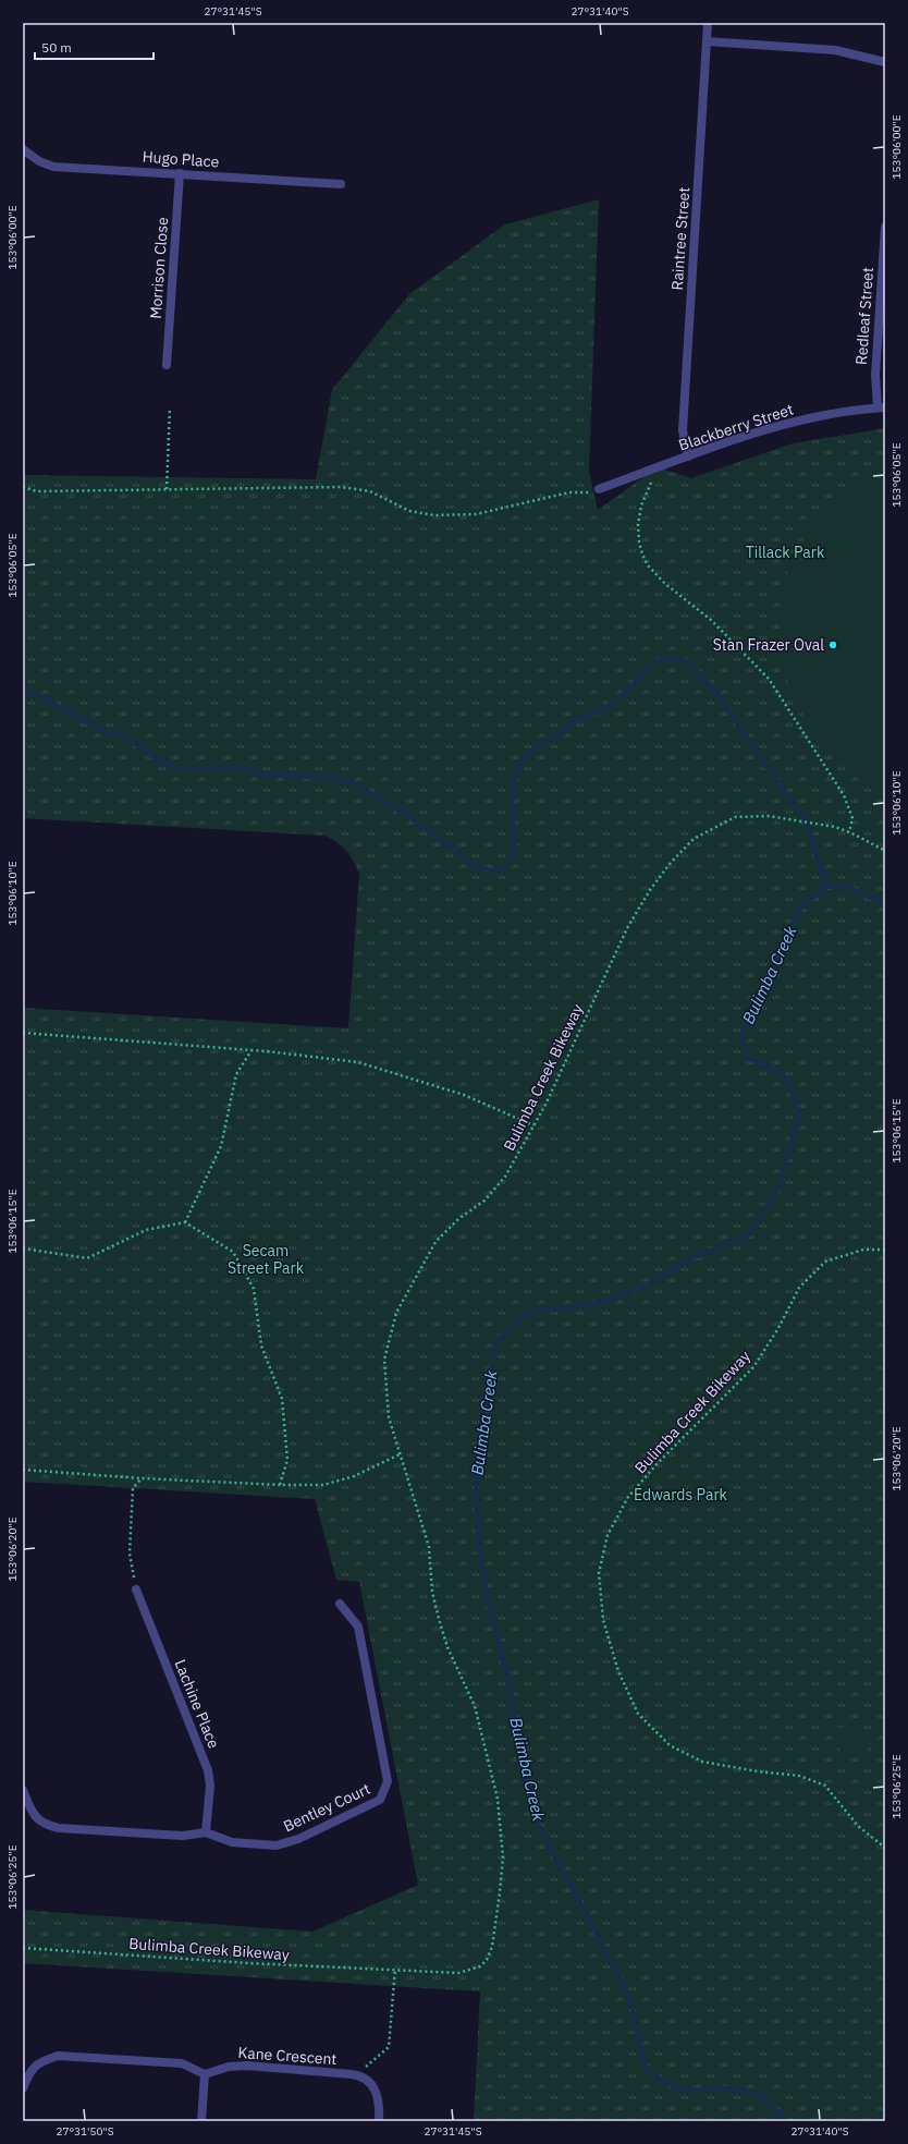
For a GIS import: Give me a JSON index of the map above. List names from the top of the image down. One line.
{"streets":{"street":["Hugo Place","Raintree Street","Morrison Close","Redleaf Street","Blackberry Street","Lachine Place","Bentley Court","Kane Crescent"],"path":["Bulimba Creek Bikeway"]},"crossings":[["Hugo Place","Morrison Close"],["Raintree Street","Blackberry Street"],["Redleaf Street","Blackberry Street"],["Lachine Place","Bentley Court"]],"water":["Bulimba Creek"],"parks":["Tillack Park","Secam Street Park","Edwards Park"],"places":["Stan Frazer Oval"],"scale_bar":"50 m","coordinates":["27°31'45\"S","27°31'40\"S","153°06'00\"E","153°06'05\"E","153°06'10\"E","153°06'15\"E","153°06'20\"E","153°06'25\"E","27°31'50\"S"]}
